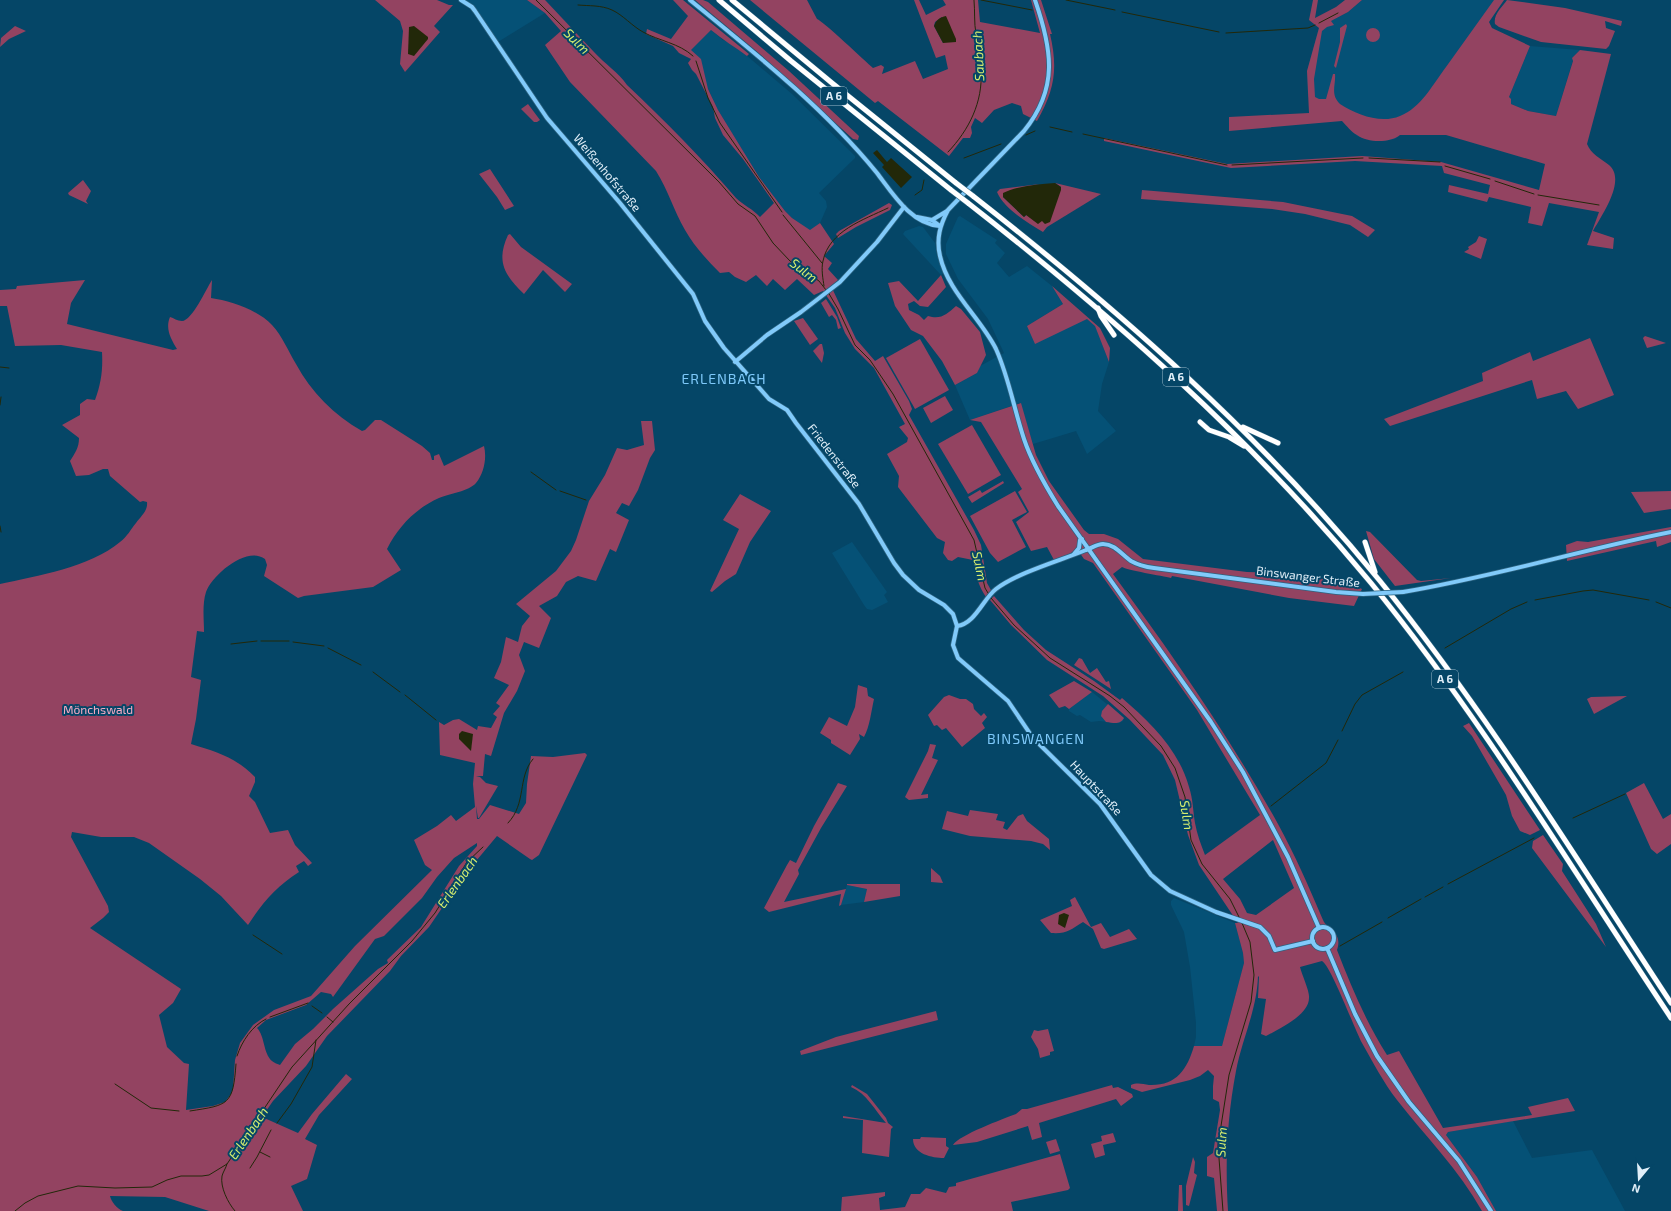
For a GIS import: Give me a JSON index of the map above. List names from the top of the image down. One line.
{"streets":{"highway":["A 6"],"street":["Weißenhofstraße","Friedenstraße","Binswanger Straße","Hauptstraße"]},"crossings":[["Weißenhofstraße","Friedenstraße"],["Friedenstraße","Binswanger Straße"],["Friedenstraße","Hauptstraße"],["Binswanger Straße","Hauptstraße"]],"districts":["ERLENBACH","BINSWANGEN"],"water":["Sulm","Saubach","Erlenbach"],"parks":["Mönchswald"],"north":"bottom"}
